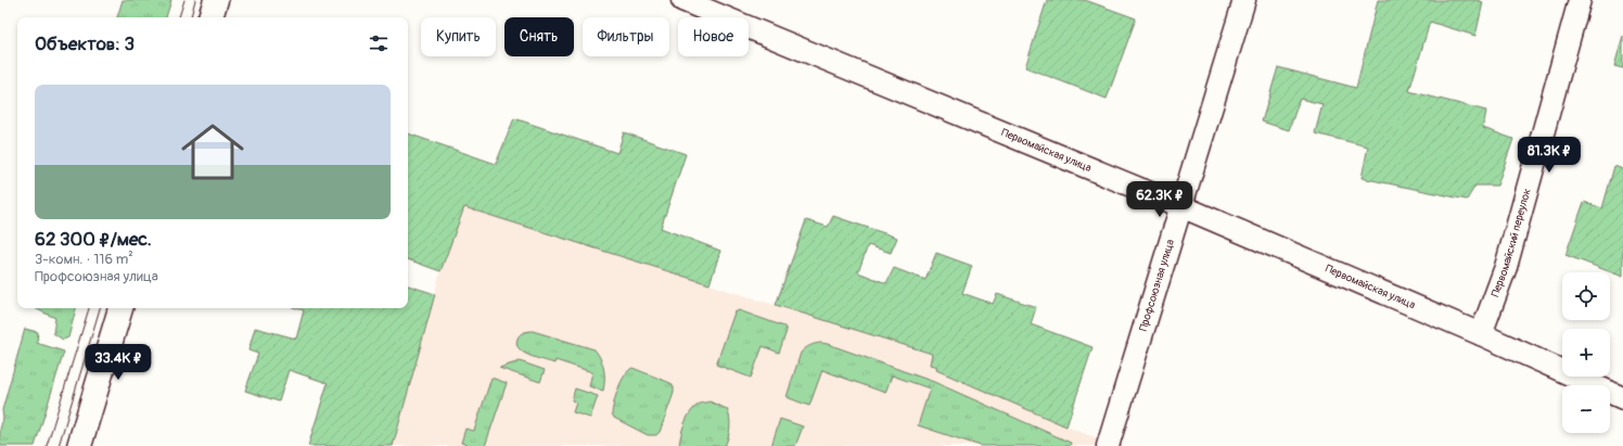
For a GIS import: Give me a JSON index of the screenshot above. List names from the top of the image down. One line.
{"streets":{"street":["Первомайская улица","Первомайский переулок","Профсоюзная улица"]},"crossings":[["Первомайская улица","Первомайский переулок"],["Первомайская улица","Профсоюзная улица"]],"page":{"chip":["Купить","Снять","Фильтры","Новое"],"heading":"Объектов: 3","list":[{"name":"62 300 ₽/мес.","note":"3-комн. · 116 m² · Профсоюзная улица"}],"price":["81.3K ₽","62.3K ₽","33.4K ₽"],"map_buttons":["+","−"]}}
